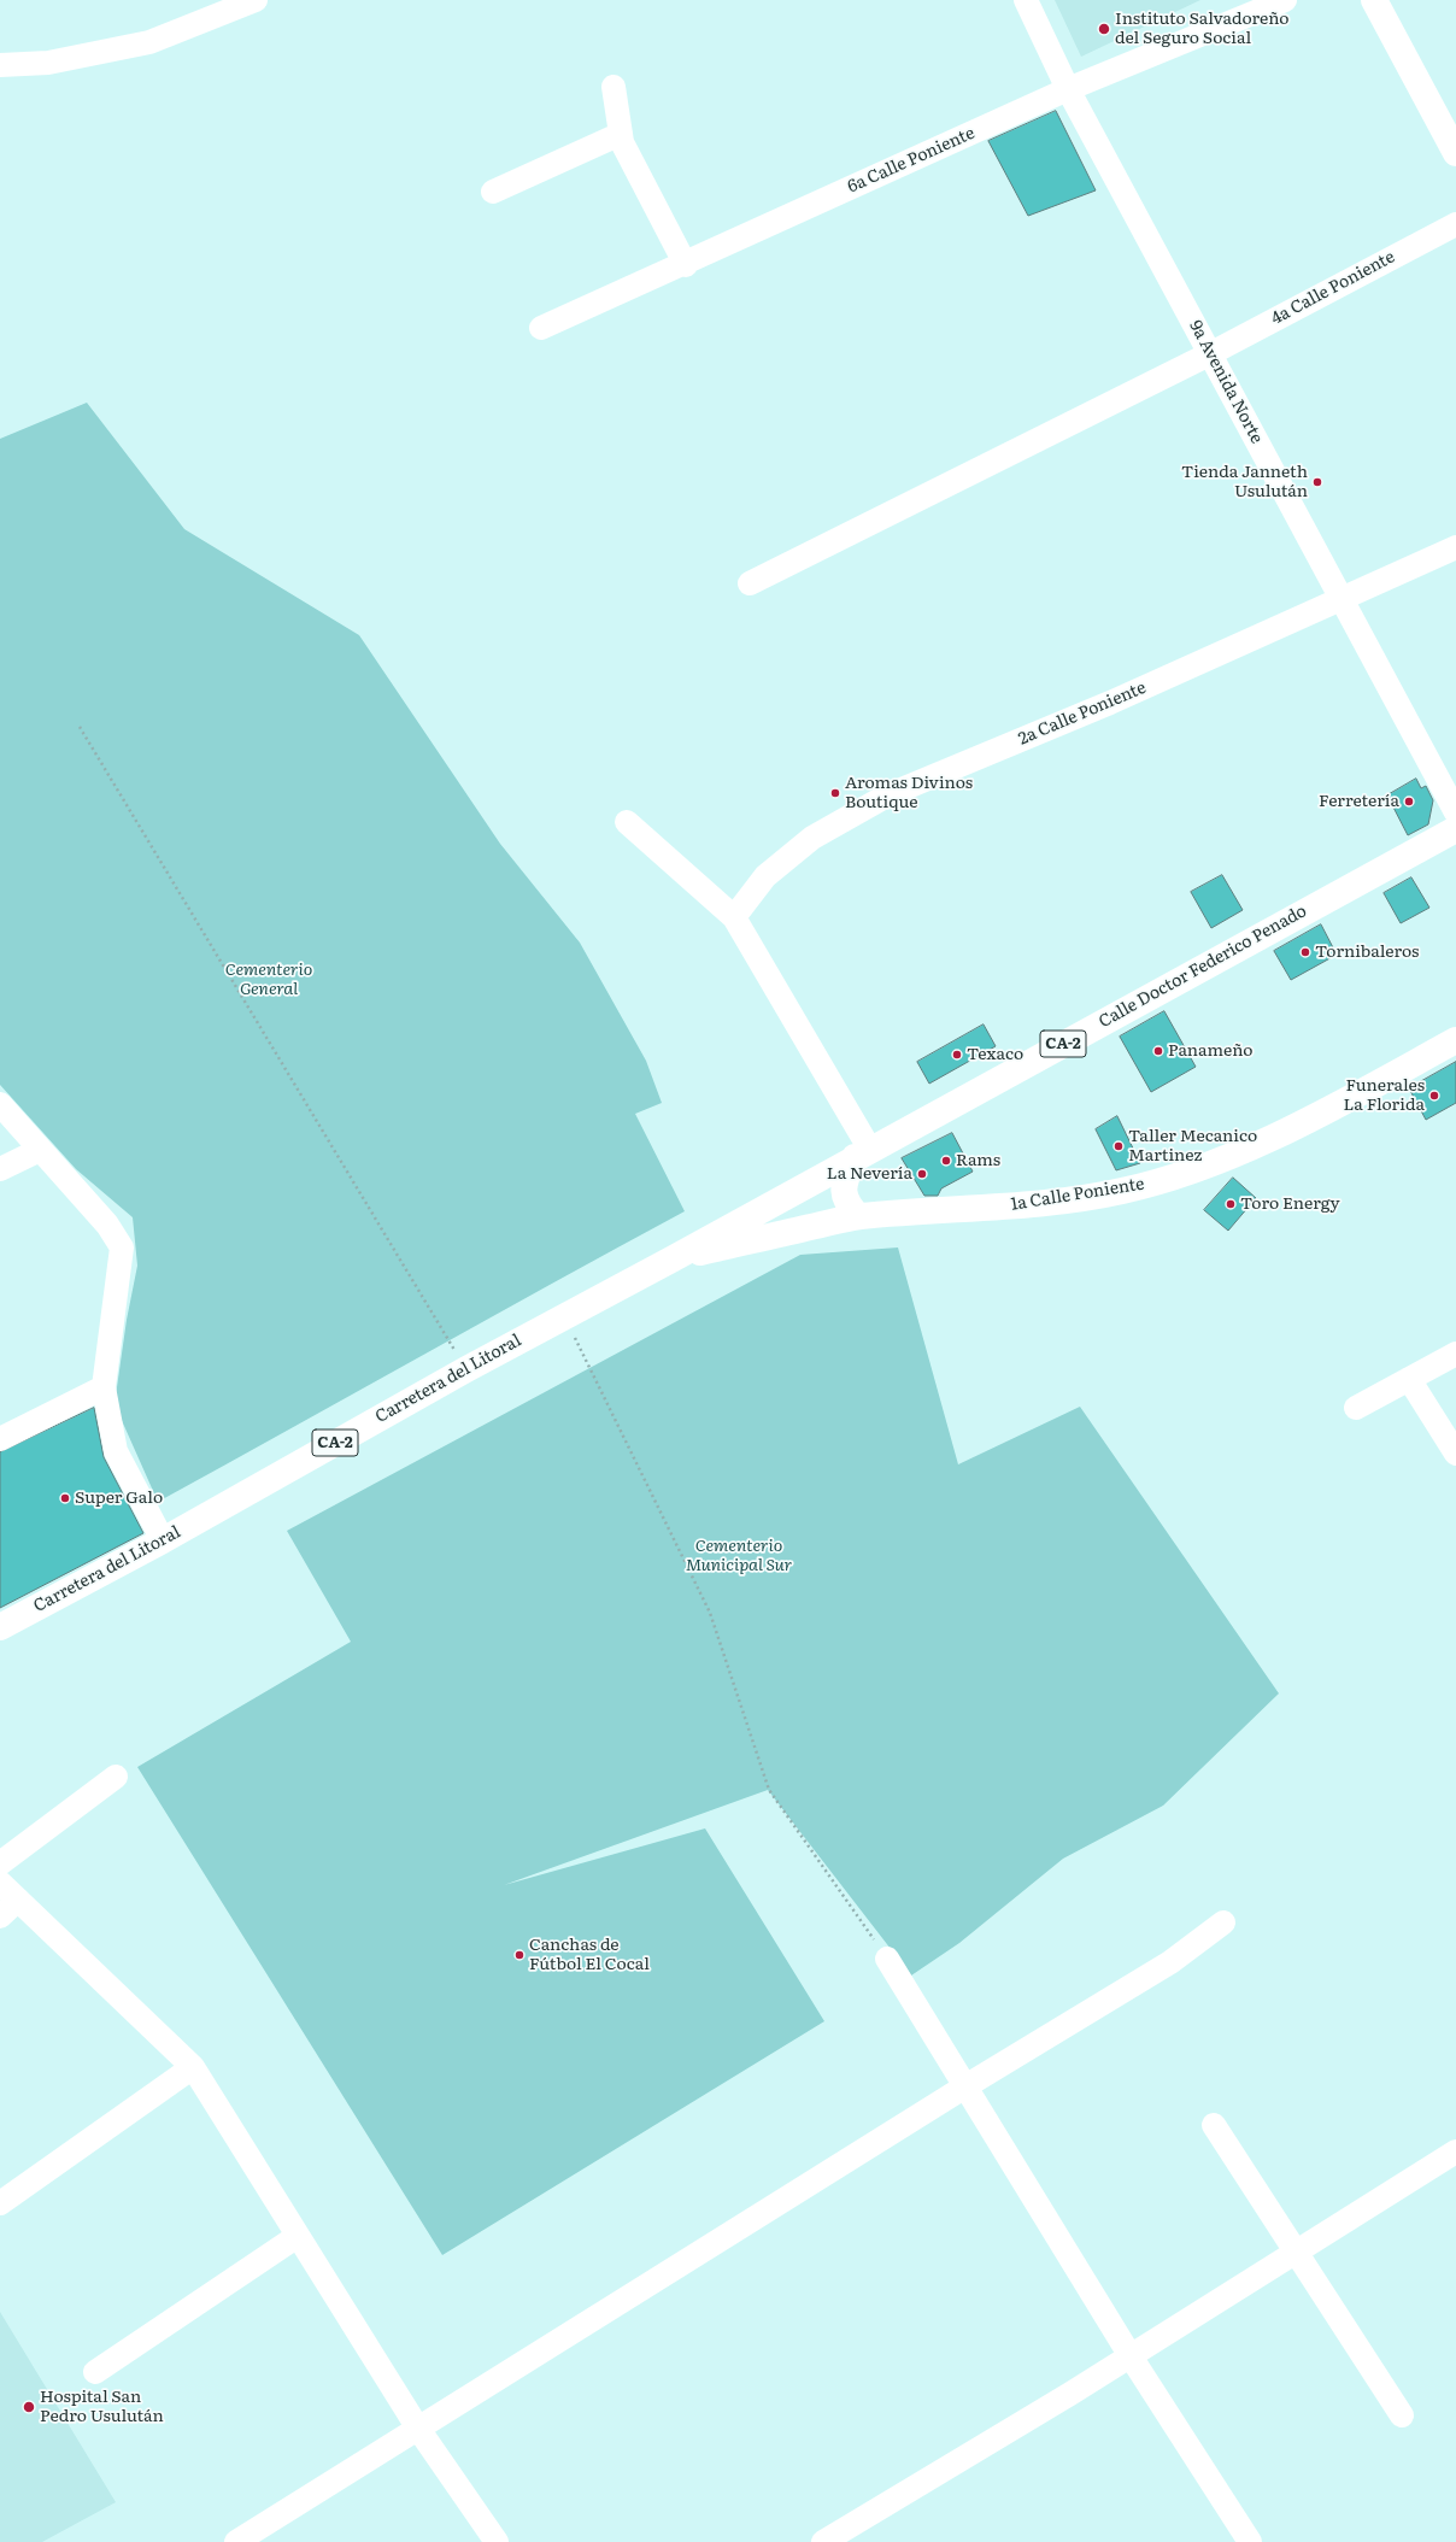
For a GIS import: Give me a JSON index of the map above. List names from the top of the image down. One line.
{"streets":{"main road":["Calle Doctor Federico Penado","CA-2","1a Calle Poniente","Carretera del Litoral"],"street":["6a Calle Poniente","4a Calle Poniente","9a Avenida Norte","2a Calle Poniente"]},"crossings":[["6a Calle Poniente","9a Avenida Norte"],["4a Calle Poniente","9a Avenida Norte"],["9a Avenida Norte","2a Calle Poniente"],["Calle Doctor Federico Penado","1a Calle Poniente"],["Calle Doctor Federico Penado","Carretera del Litoral"],["1a Calle Poniente","Carretera del Litoral"]],"parks":["Cementerio General","Cementerio Municipal Sur"],"places":["Instituto Salvadoreño del Seguro Social","Tienda Janneth Usulután","Aromas Divinos Boutique","Ferretería","Tornibaleros","Panameño","Texaco","Funerales La Florida","Taller Mecanico Martinez","Rams","La Nevería","Toro Energy","Super Galo","Canchas de Fútbol El Cocal","Hospital San Pedro Usulután"]}
